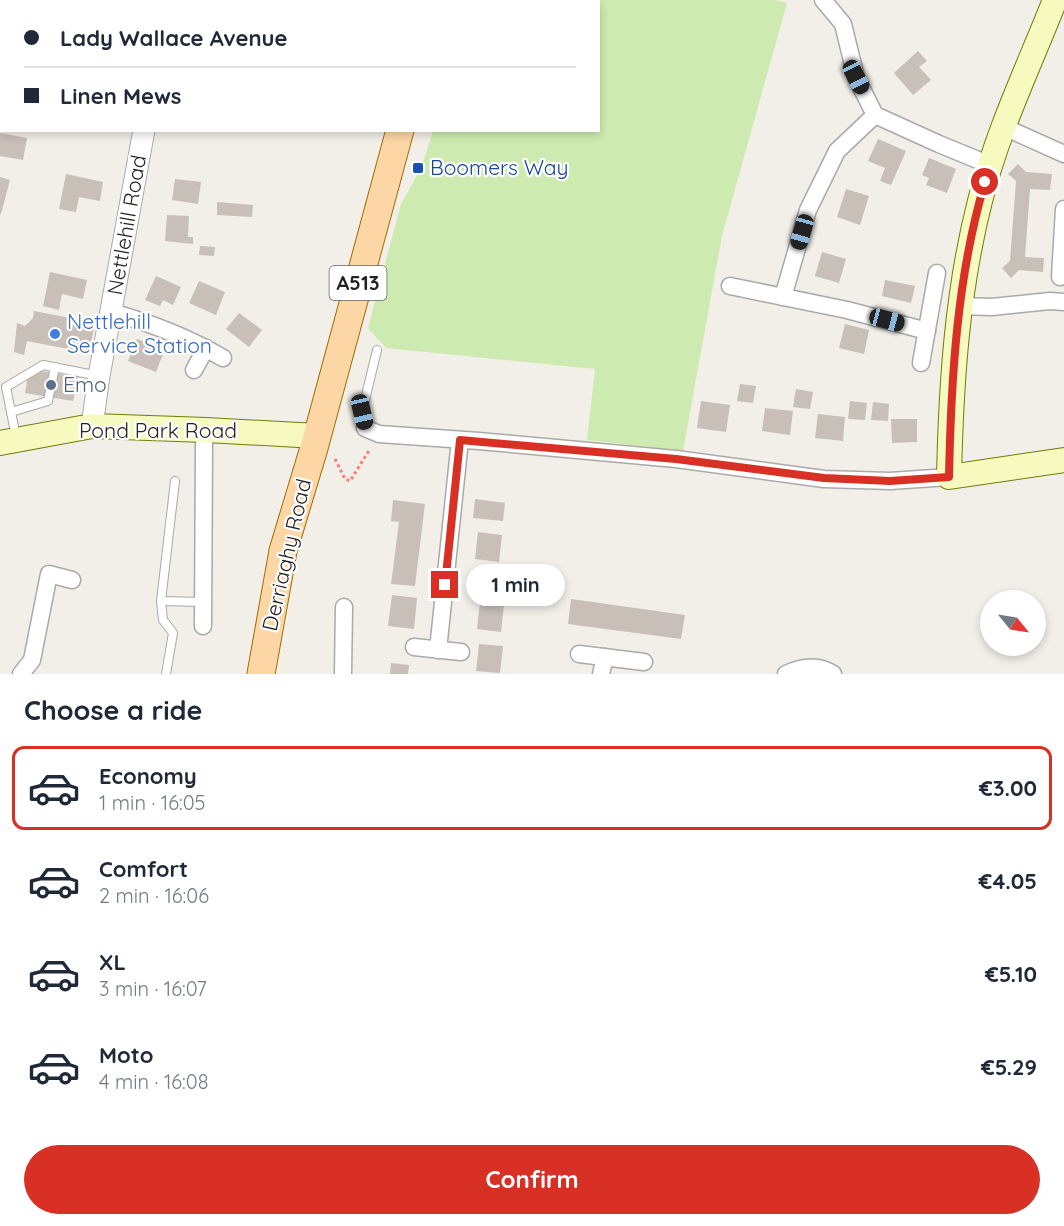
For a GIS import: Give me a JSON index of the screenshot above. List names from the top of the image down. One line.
{"streets":{"main road":["A513","Pond Park Road","Derriaghy Road"],"street":["Nettlehill Road"]},"crossings":[["Nettlehill Road","Pond Park Road"],["A513","Pond Park Road"],["A513","Derriaghy Road"],["Pond Park Road","Derriaghy Road"]],"places":{"transit":["Boomers Way"],"other":["Nettlehill Service Station","Emo"]},"north":"bottom right","page":{"banner":["Lady Wallace Avenue","Linen Mews"],"bubble":"1 min","heading":"Choose a ride","list":[{"name":"Economy","note":"1 min · 16:05","value":"€3.00"},{"name":"Comfort","note":"2 min · 16:06","value":"€4.05"},{"name":"XL","note":"3 min · 16:07","value":"€5.10"},{"name":"Moto","note":"4 min · 16:08","value":"€5.29"}],"buttons":"Confirm"}}
